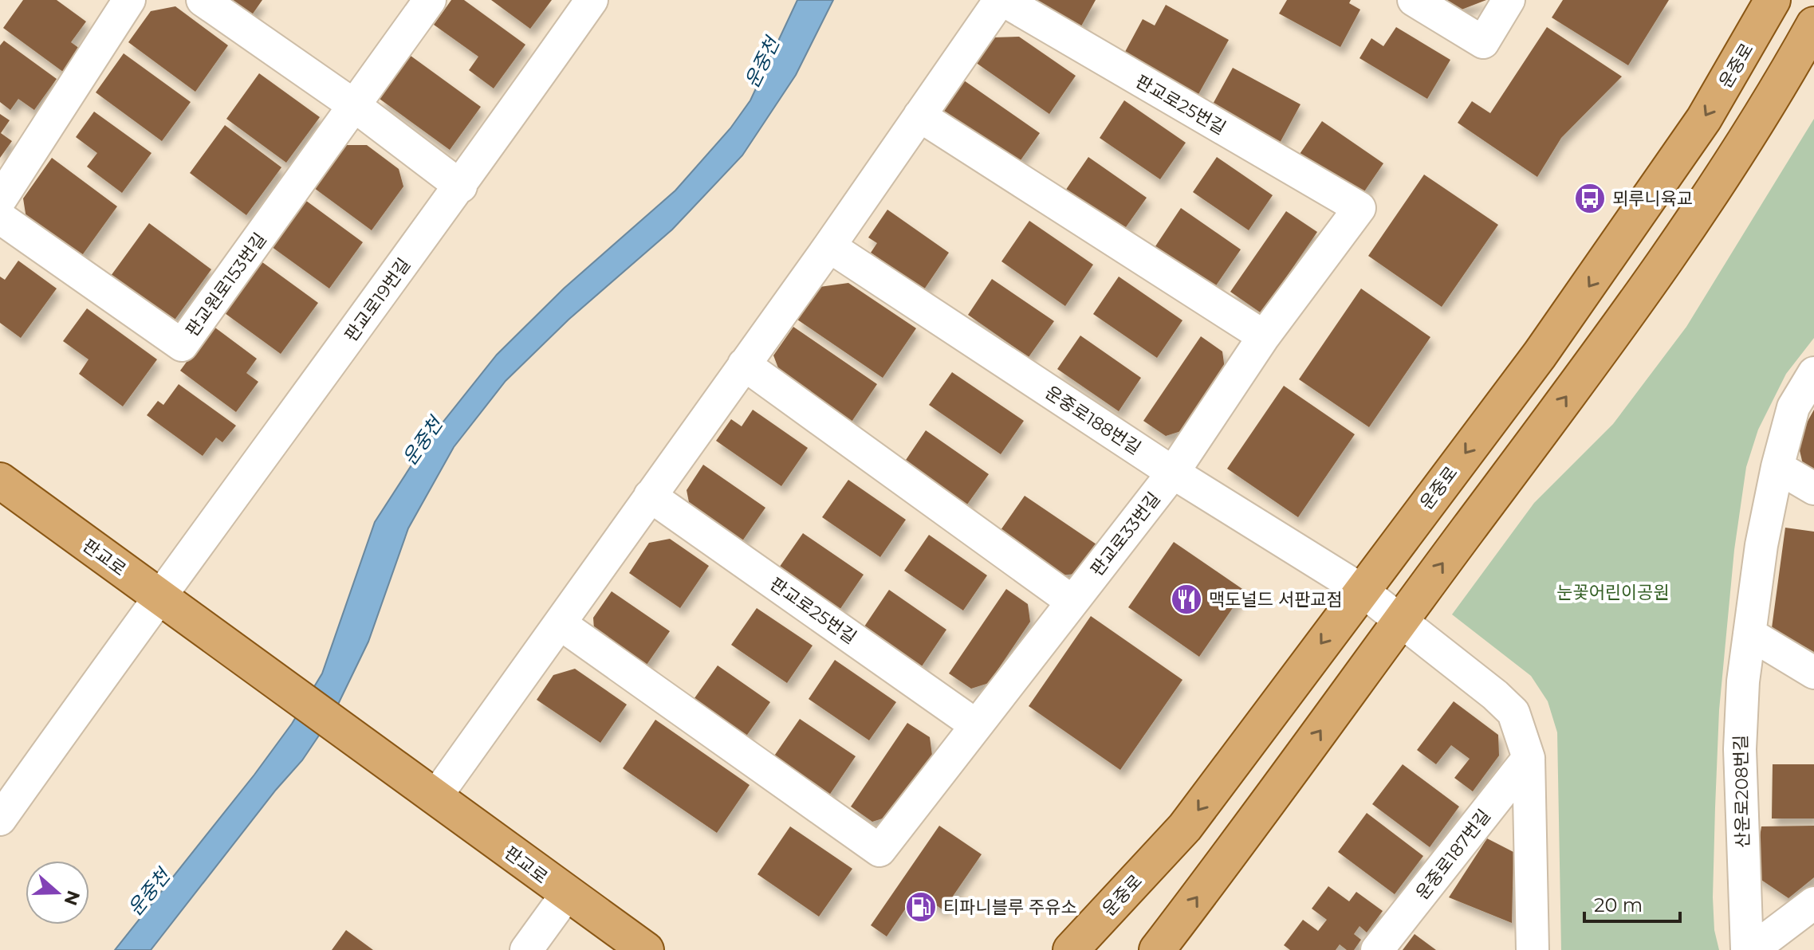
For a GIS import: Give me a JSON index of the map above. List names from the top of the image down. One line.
{"streets":{"main road":["운중로","판교로"],"street":["판교로25번길","판교원로153번길","판교로19번길","운중로188번길","판교로33번길","산운로208번길","운중로187번길"]},"crossings":[["운중로","운중로188번길"],["판교로25번길","운중로188번길"],["판교로25번길","판교로33번길"],["판교로25번길","판교로"],["판교로19번길","판교로"],["운중로188번길","판교로33번길"]],"water":["운중천"],"parks":["눈꽃어린이공원"],"places":{"bus stop":["뫼루니육교"],"restaurant":["맥도널드 서판교점"],"fuel station":["티파니블루 주유소"]},"scale_bar":"20 m","north":"right"}
